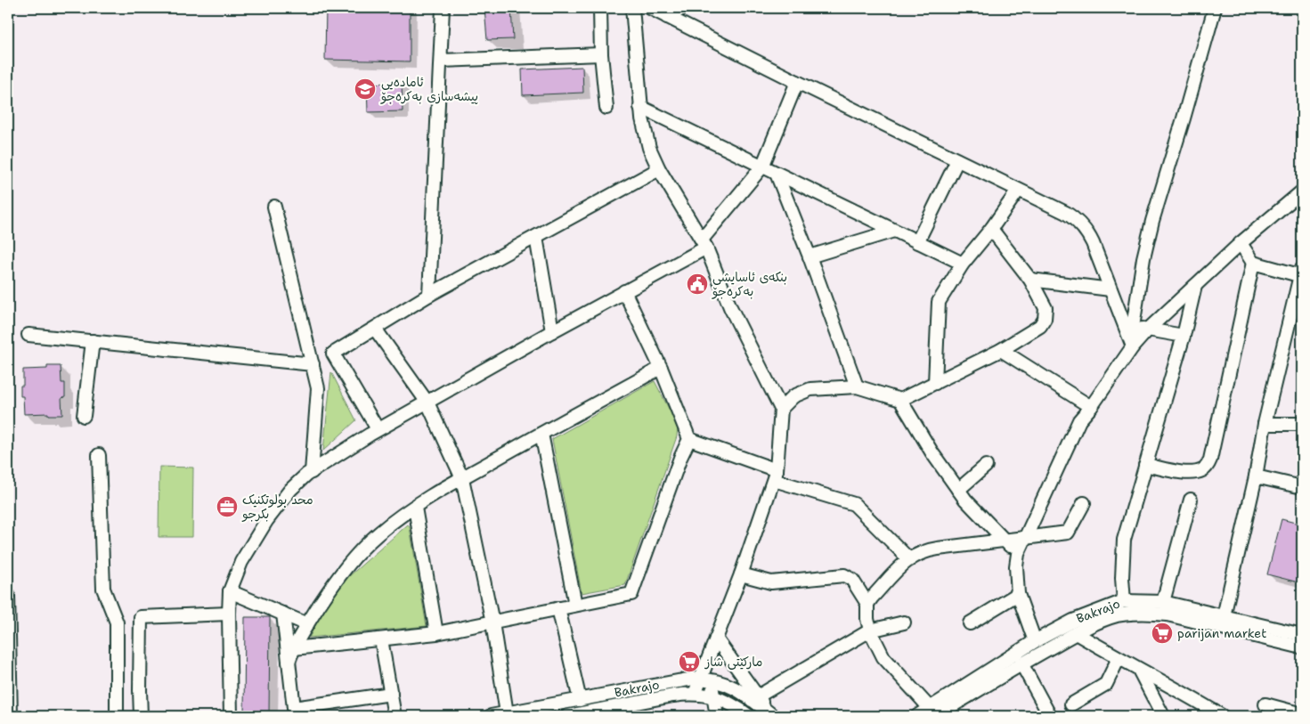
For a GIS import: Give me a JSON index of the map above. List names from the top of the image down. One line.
{"streets":{"street":["Bakrajo"]},"places":{"school or university":["ئامادەیی پیشەسازی بەکرەجۆ"],"public building":["بنکەی ئاسایشی بەکرەجۆ"],"office":["محد بولوتکنیک بکرجو"],"supermarket":["parijan market","مارکێتی شاز"]}}
